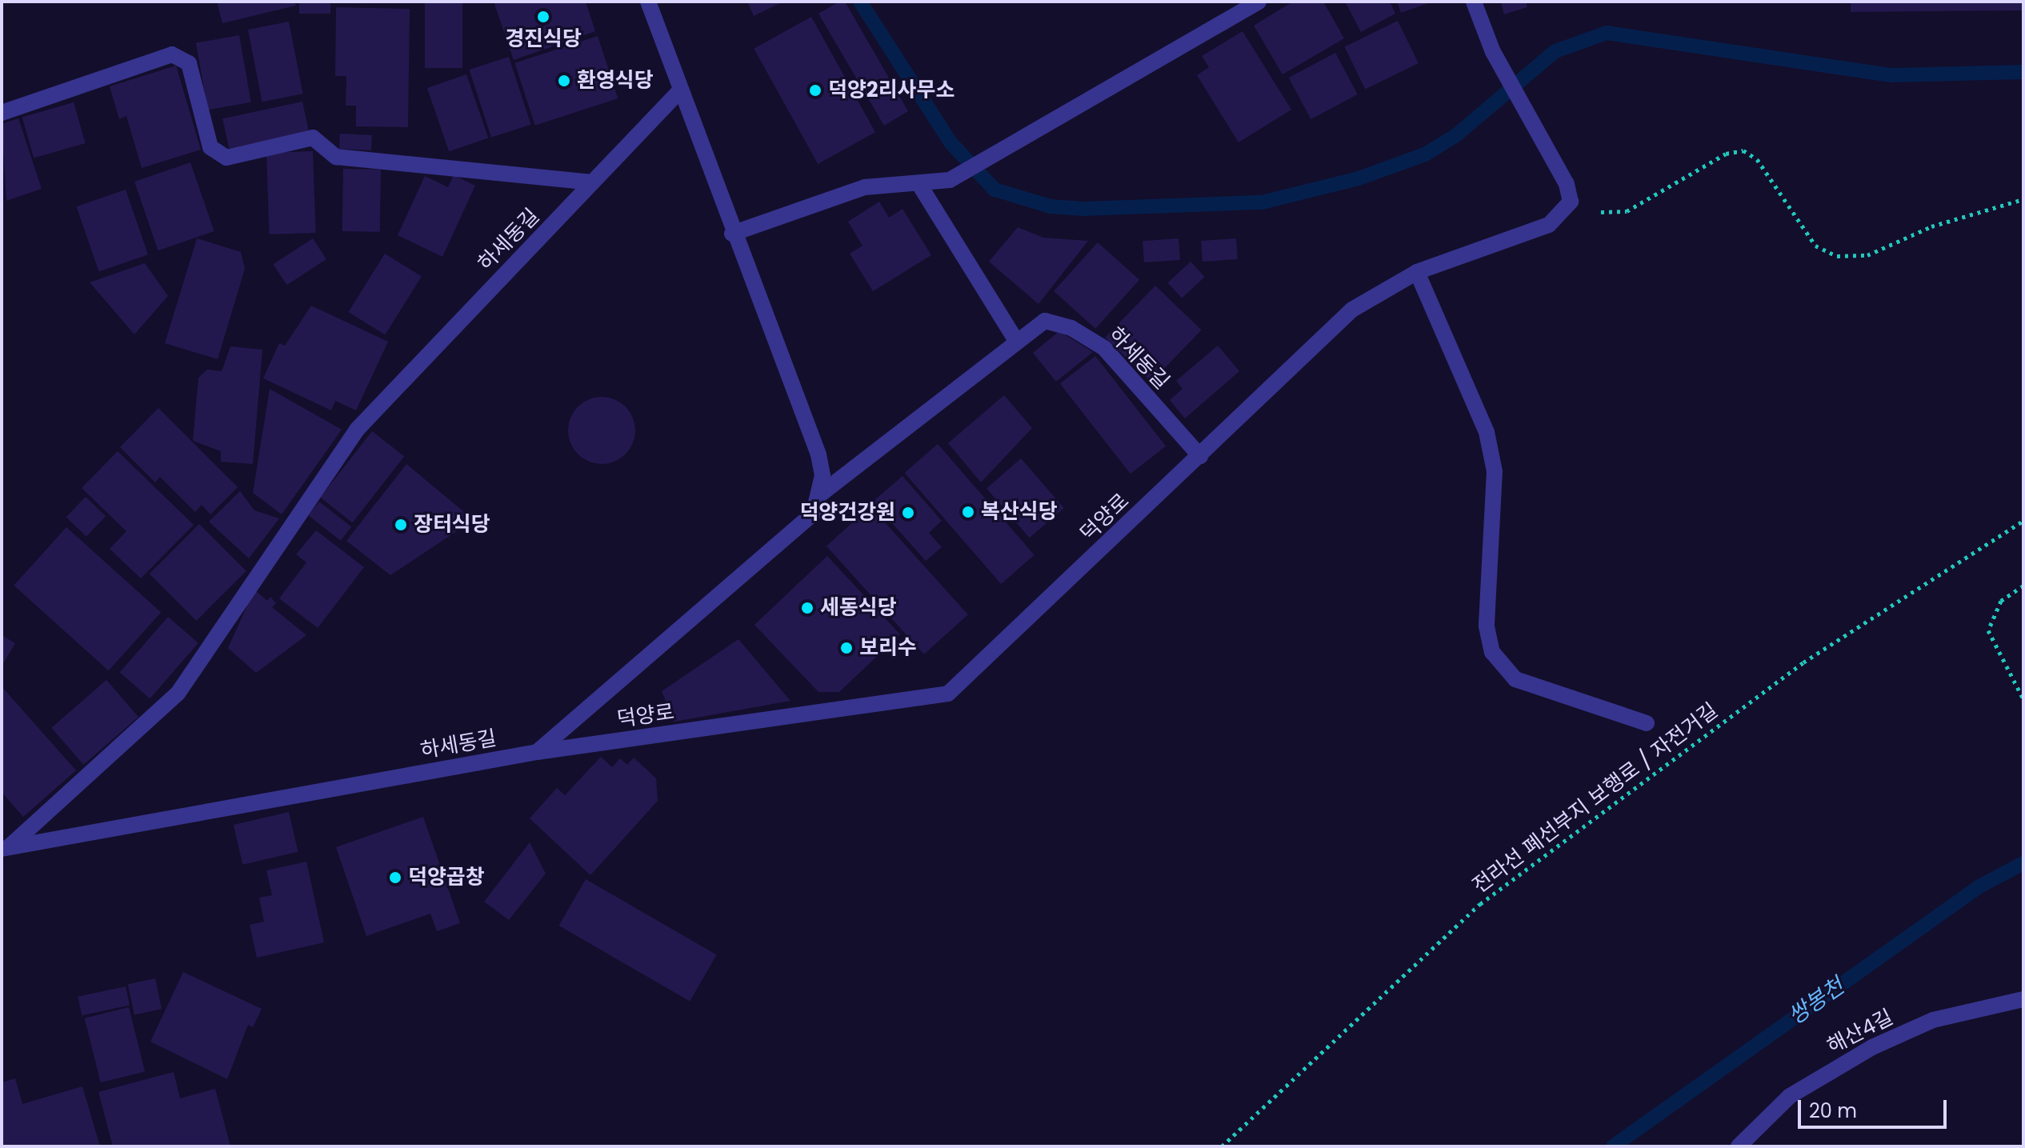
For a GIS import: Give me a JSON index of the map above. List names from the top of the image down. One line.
{"streets":{"street":["하세동길","덕양로","해산4길"],"path":["전라선 폐선부지 보행로 / 자전거길"]},"crossings":[["하세동길","덕양로"]],"water":["쌍봉천"],"places":["경진식당","환영식당","덕양2리사무소","복산식당","덕양건강원","장터식당","세동식당","보리수","덕양곱창"],"scale_bar":"20 m"}
